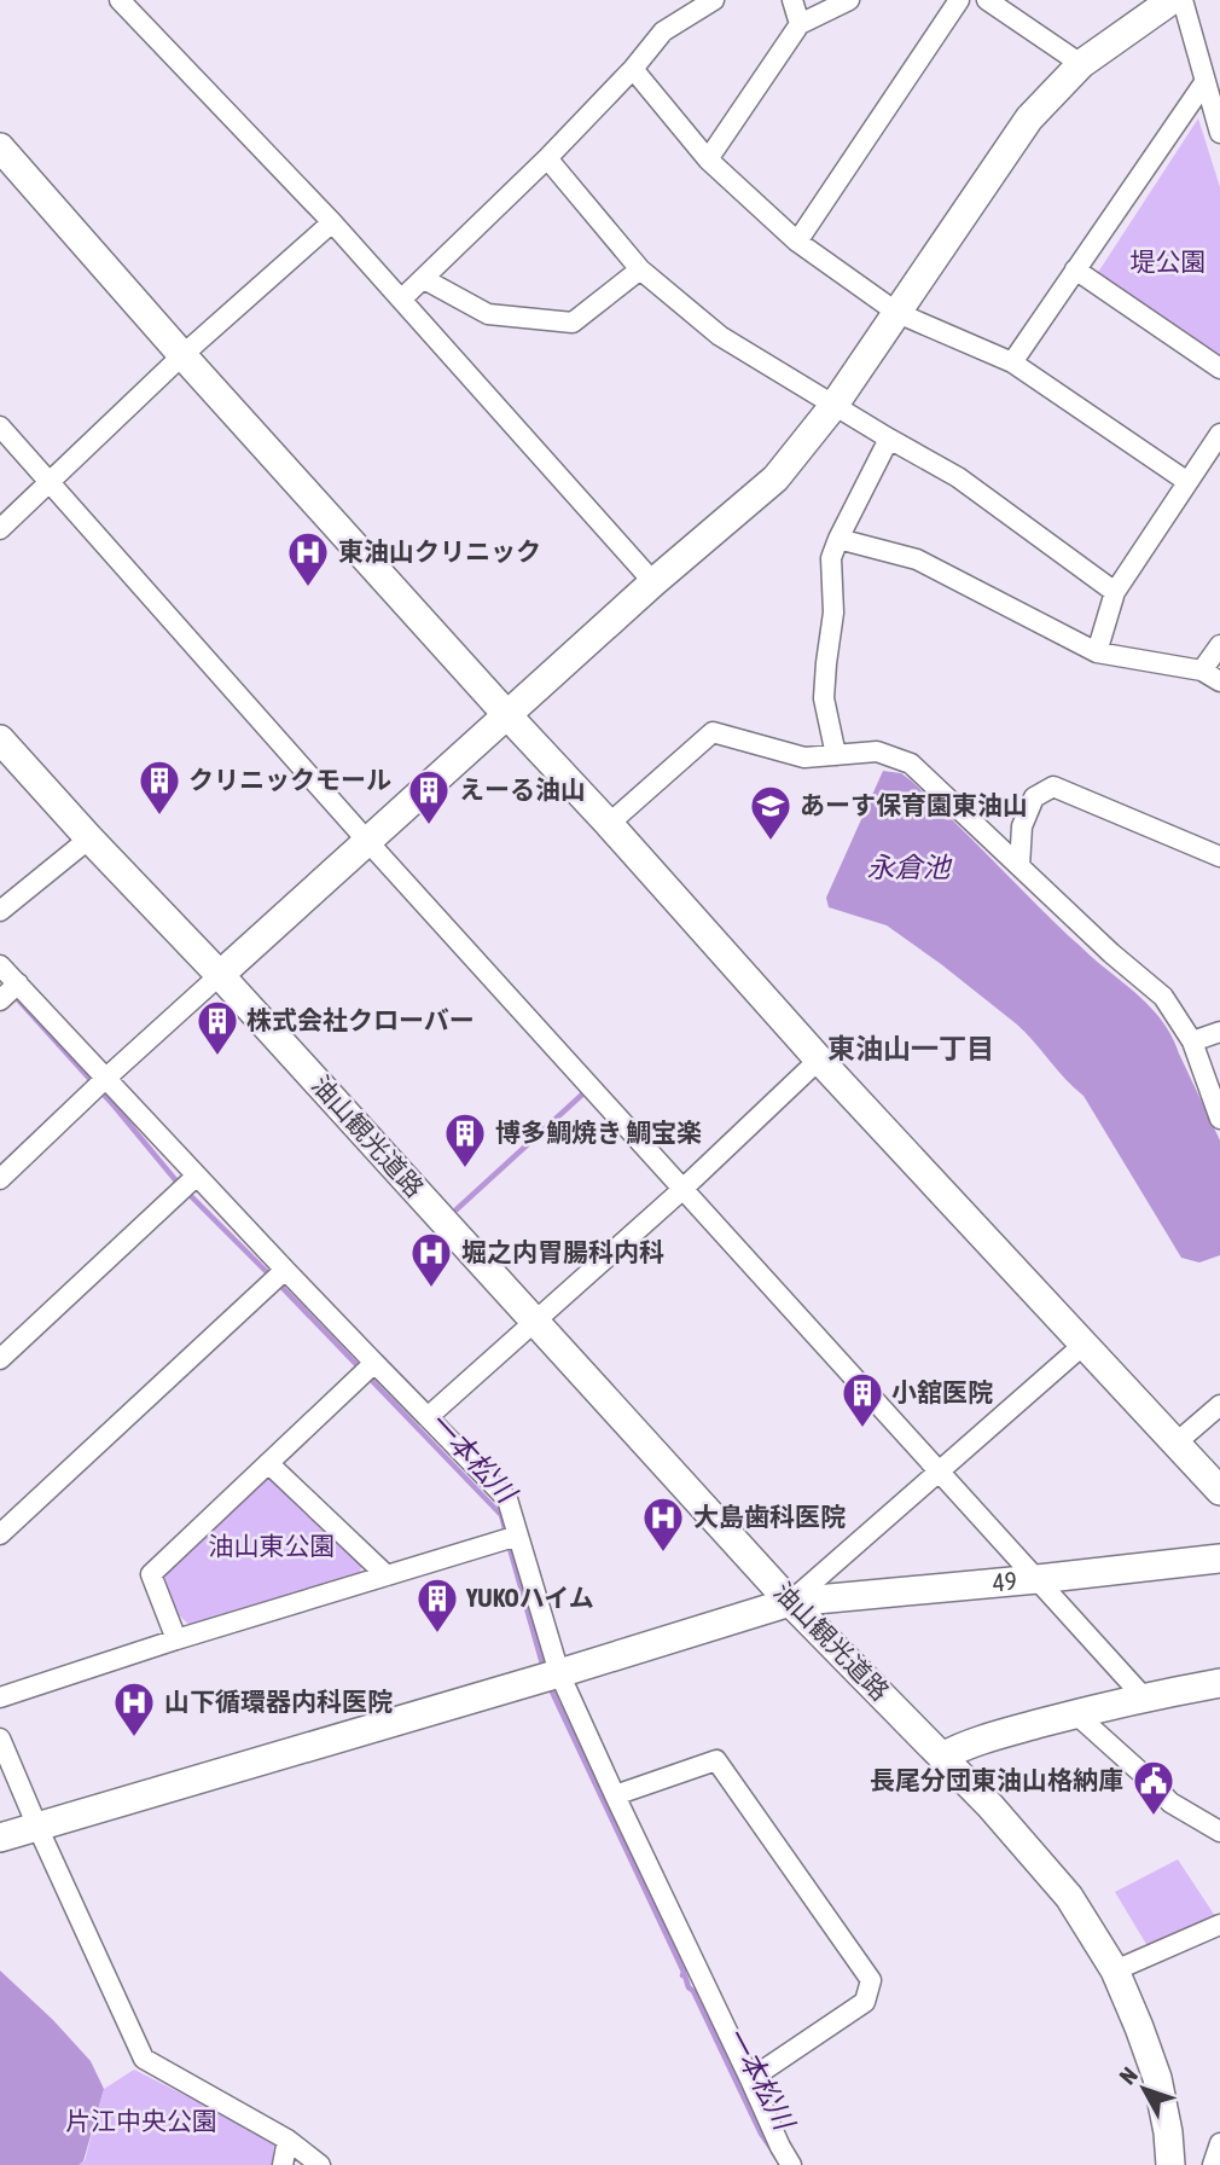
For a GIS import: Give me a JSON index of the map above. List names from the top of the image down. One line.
{"streets":{"street":["油山観光道路","49"]},"crossings":[["油山観光道路","49"]],"districts":["東油山一丁目"],"water":["永倉池","一本松川"],"parks":["堤公園","油山東公園","片江中央公園"],"places":{"hospital":["東油山クリニック","堀之内胃腸科内科","大島歯科医院","山下循環器内科医院"],"building":["クリニックモール","えーる油山","株式会社クローバー","博多鯛焼き 鯛宝楽","小舘医院","YUKOハイム"],"school or university":["あーす保育園東油山"],"public building":["長尾分団東油山格納庫"]},"north":"top left"}
